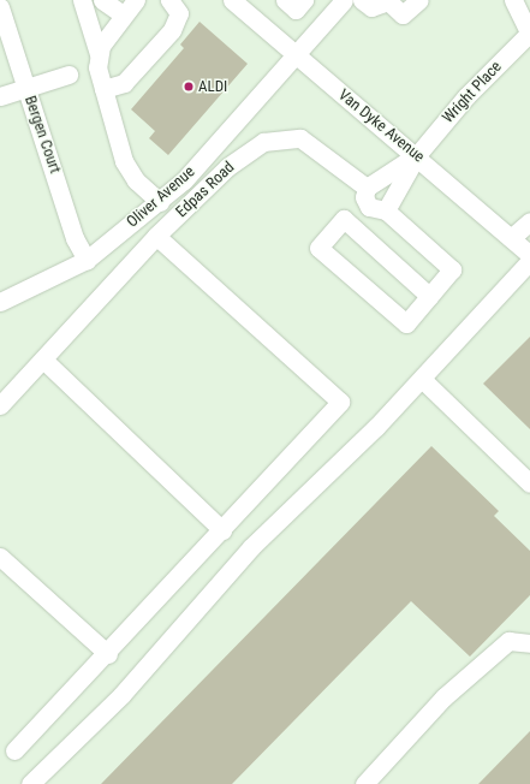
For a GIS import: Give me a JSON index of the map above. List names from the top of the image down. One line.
{"streets":{"street":["Wright Place","Van Dyke Avenue","Bergen Court","Edpas Road","Oliver Avenue"]},"crossings":[["Wright Place","Van Dyke Avenue"],["Van Dyke Avenue","Oliver Avenue"],["Bergen Court","Oliver Avenue"]],"places":["ALDI"]}
